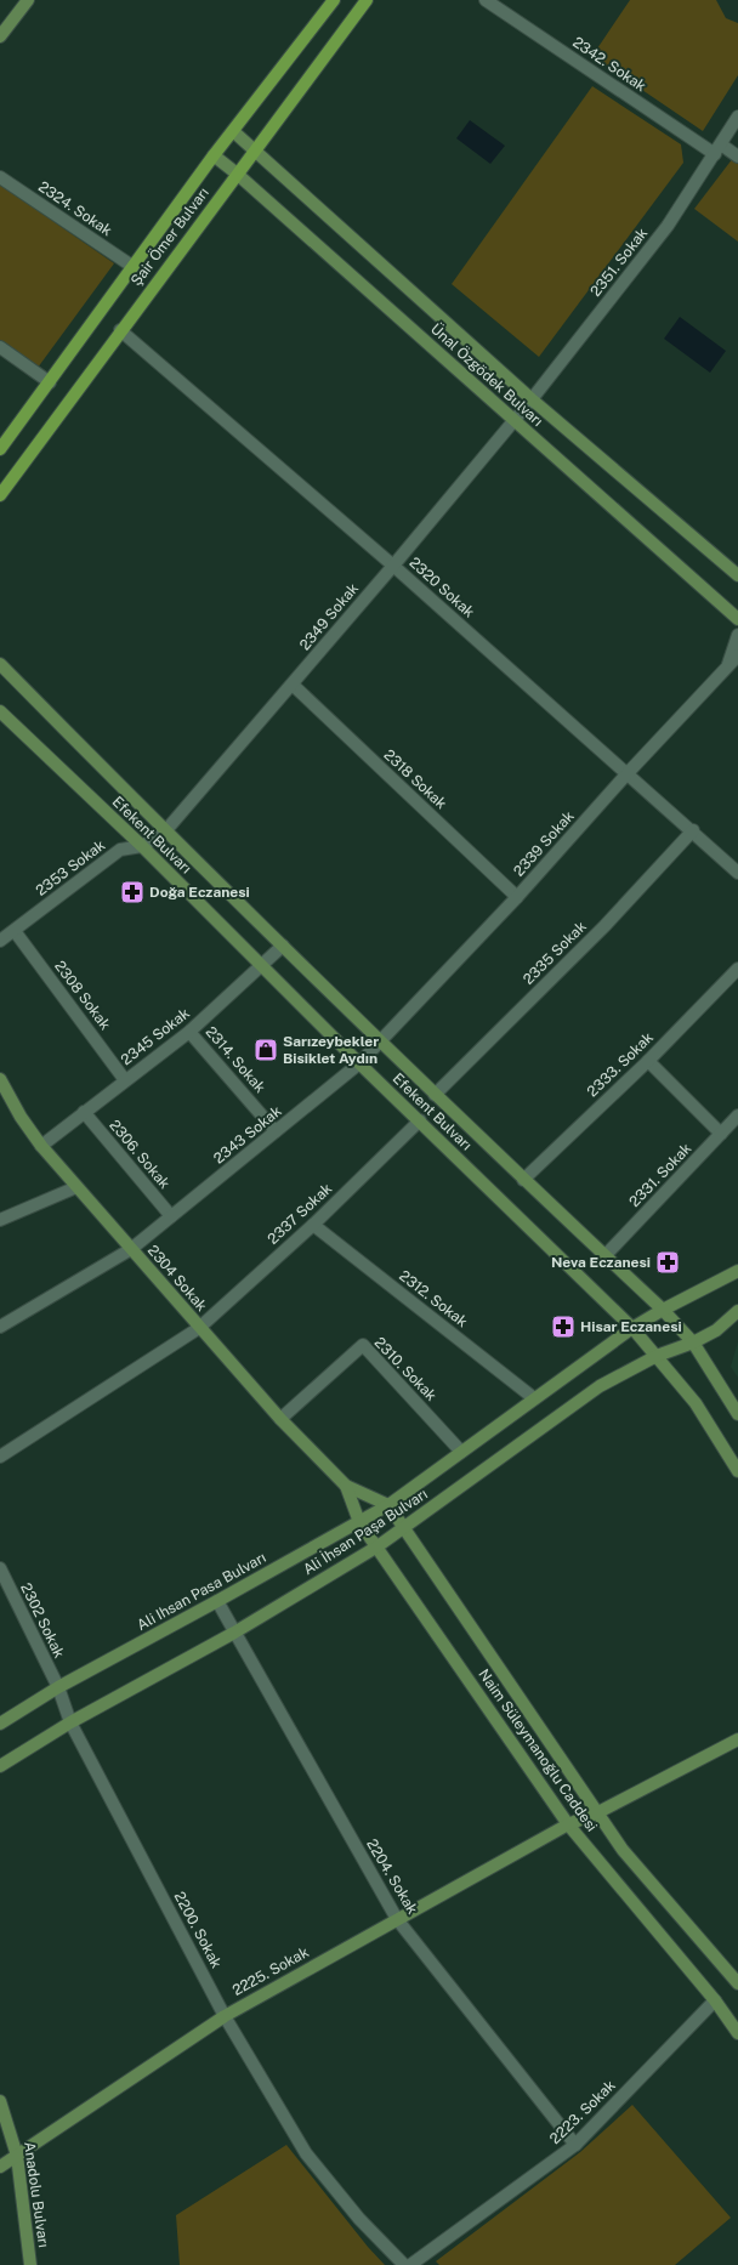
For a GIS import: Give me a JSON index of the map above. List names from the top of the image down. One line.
{"streets":{"main road":["Şair Ömer Bulvarı"],"street":["2342. Sokak","2324. Sokak","2351. Sokak","Ünal Özgödek Bulvarı","2320 Sokak","2349 Sokak","2318 Sokak","Efekent Bulvarı","2339 Sokak","2353 Sokak","2335 Sokak","2308 Sokak","2345 Sokak","2314. Sokak","2333. Sokak","2343 Sokak","2306. Sokak","2331. Sokak","2337 Sokak","2304 Sokak","2312. Sokak","2310. Sokak","Ali İhsan Paşa Bulvarı","Ali Ihsan Pasa Bulvarı","2302 Sokak","Naim Süleymanoğlu Caddesi","2204. Sokak","2200. Sokak","2225. Sokak","2223. Sokak","Anadolu Bulvarı"]},"crossings":[["2342. Sokak","2351. Sokak"],["2324. Sokak","Şair Ömer Bulvarı"],["Şair Ömer Bulvarı","Ünal Özgödek Bulvarı"],["Şair Ömer Bulvarı","2320 Sokak"],["2351. Sokak","Ünal Özgödek Bulvarı"],["2351. Sokak","2349 Sokak"],["Ünal Özgödek Bulvarı","2349 Sokak"],["2320 Sokak","2349 Sokak"],["2320 Sokak","2339 Sokak"],["2320 Sokak","2335 Sokak"],["2349 Sokak","2318 Sokak"],["2349 Sokak","Efekent Bulvarı"],["2349 Sokak","2353 Sokak"],["2318 Sokak","2339 Sokak"],["Efekent Bulvarı","2339 Sokak"],["Efekent Bulvarı","2353 Sokak"],["Efekent Bulvarı","2335 Sokak"],["Efekent Bulvarı","2345 Sokak"],["Efekent Bulvarı","2333. Sokak"],["Efekent Bulvarı","2343 Sokak"],["Efekent Bulvarı","2331. Sokak"],["Efekent Bulvarı","2337 Sokak"],["Efekent Bulvarı","Ali İhsan Paşa Bulvarı"],["2339 Sokak","2343 Sokak"],["2353 Sokak","2308 Sokak"],["2308 Sokak","2345 Sokak"],["2345 Sokak","2314. Sokak"],["2345 Sokak","2306. Sokak"],["2345 Sokak","2304 Sokak"],["2314. Sokak","2343 Sokak"],["2343 Sokak","2306. Sokak"],["2343 Sokak","2304 Sokak"],["2337 Sokak","2304 Sokak"],["2337 Sokak","2312. Sokak"],["2304 Sokak","2310. Sokak"],["2304 Sokak","Naim Süleymanoğlu Caddesi"],["2312. Sokak","Ali İhsan Paşa Bulvarı"],["2310. Sokak","Ali İhsan Paşa Bulvarı"],["Ali İhsan Paşa Bulvarı","Ali Ihsan Pasa Bulvarı"],["Ali İhsan Paşa Bulvarı","Naim Süleymanoğlu Caddesi"],["Ali İhsan Paşa Bulvarı","2204. Sokak"],["Ali İhsan Paşa Bulvarı","2200. Sokak"],["Ali Ihsan Pasa Bulvarı","2302 Sokak"],["Ali Ihsan Pasa Bulvarı","Naim Süleymanoğlu Caddesi"],["Ali Ihsan Pasa Bulvarı","2204. Sokak"],["Ali Ihsan Pasa Bulvarı","2200. Sokak"],["2302 Sokak","2200. Sokak"],["Naim Süleymanoğlu Caddesi","2225. Sokak"],["Naim Süleymanoğlu Caddesi","2223. Sokak"],["2204. Sokak","2225. Sokak"],["2204. Sokak","2223. Sokak"],["2200. Sokak","2225. Sokak"],["2225. Sokak","Anadolu Bulvarı"]],"places":{"pharmacy":["Doğa Eczanesi","Neva Eczanesi","Hisar Eczanesi"],"shop":["Sarızeybekler Bisiklet Aydın"]}}
